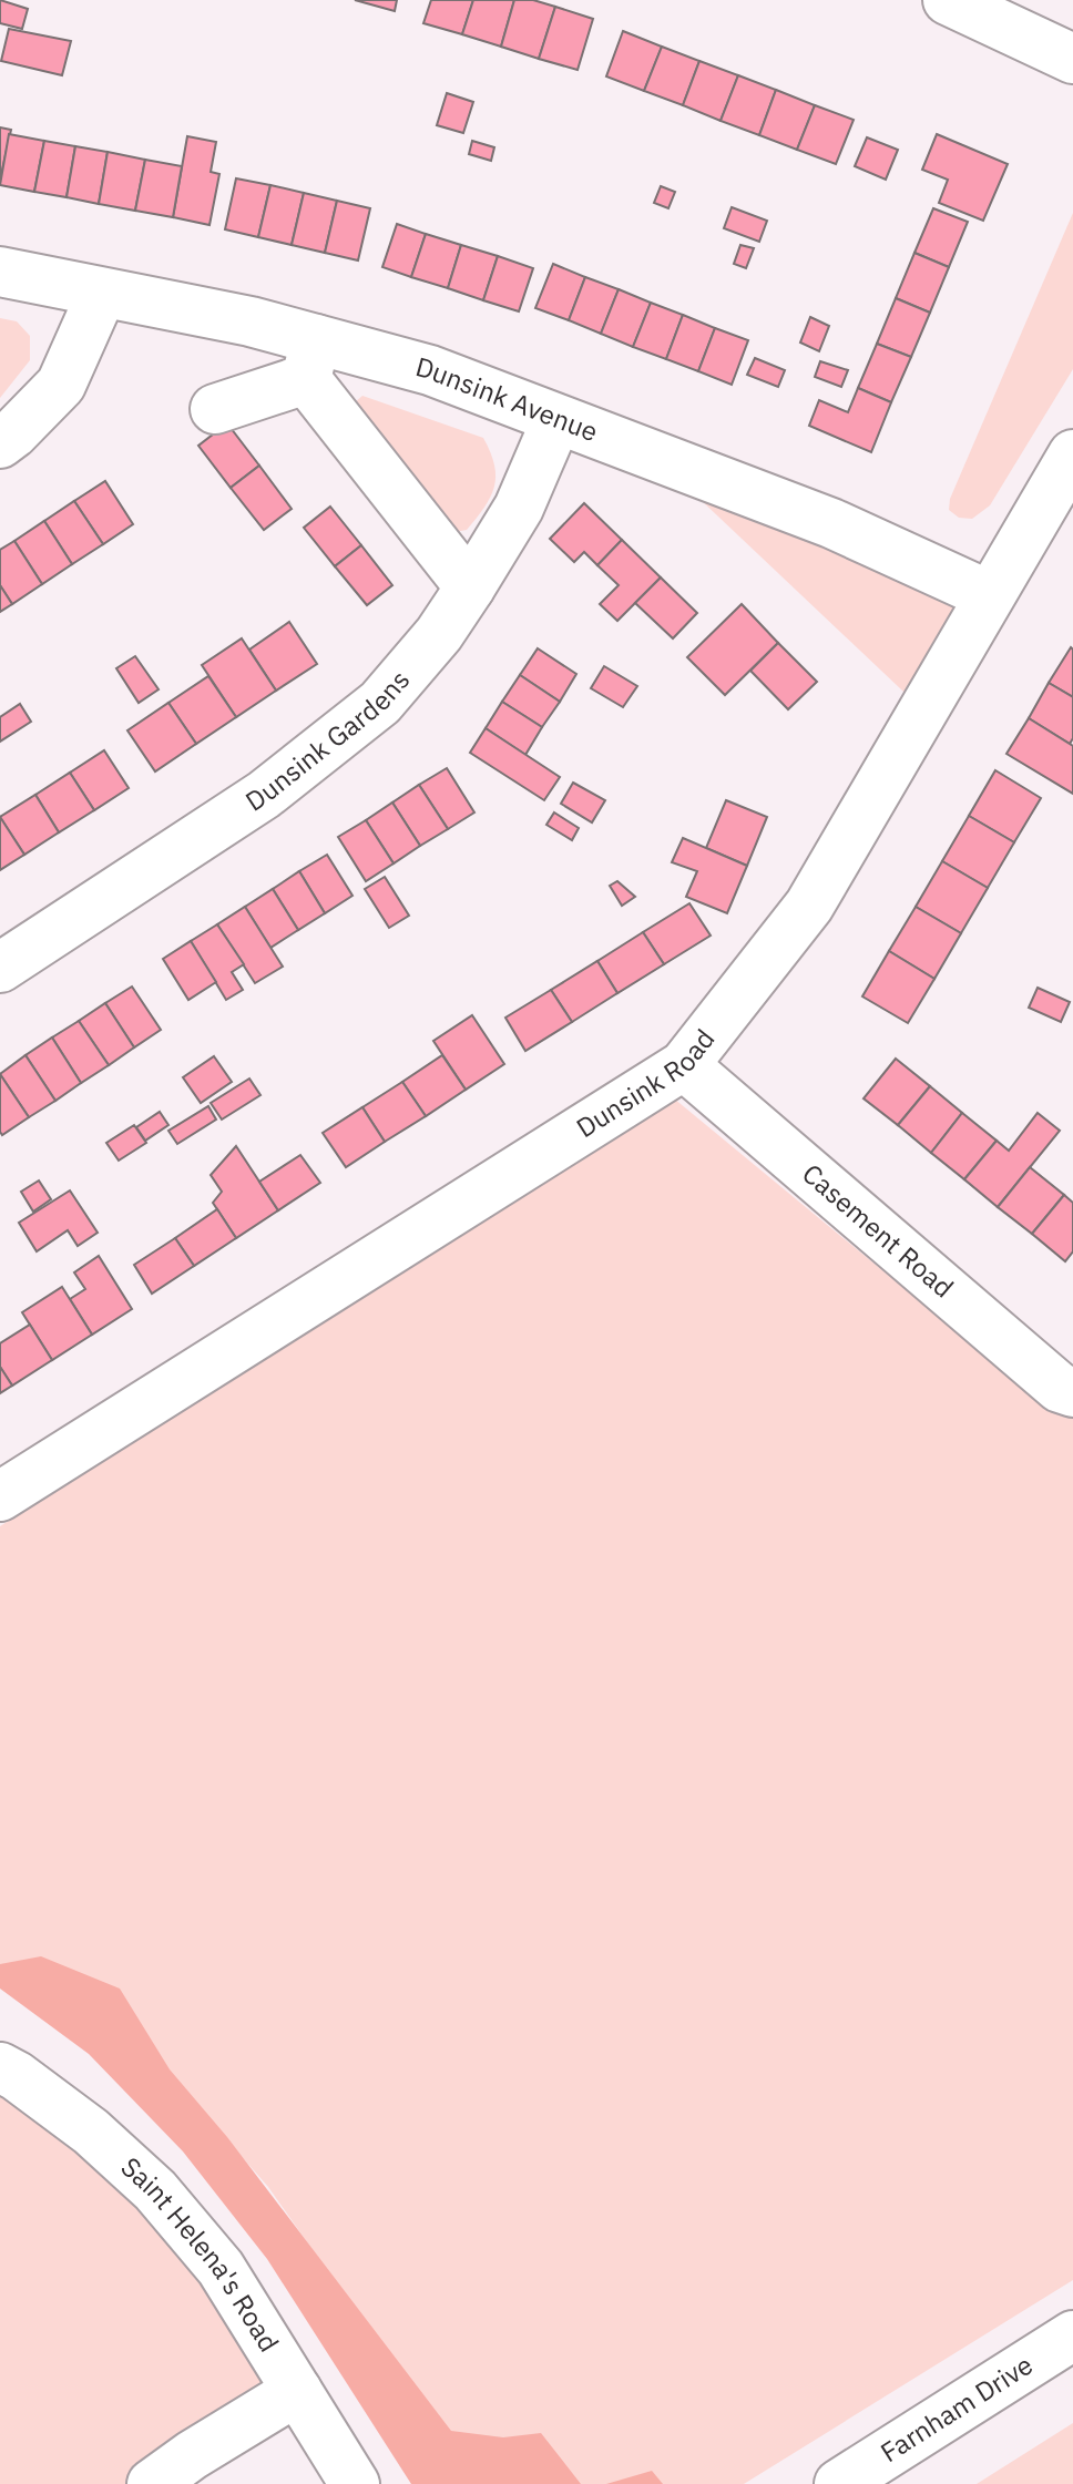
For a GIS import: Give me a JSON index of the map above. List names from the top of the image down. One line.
{"streets":{"street":["Dunsink Avenue","Dunsink Gardens","Dunsink Road","Casement Road","Saint Helena's Road","Farnham Drive"]},"crossings":[["Dunsink Avenue","Dunsink Gardens"],["Dunsink Avenue","Dunsink Road"],["Dunsink Road","Casement Road"]]}
